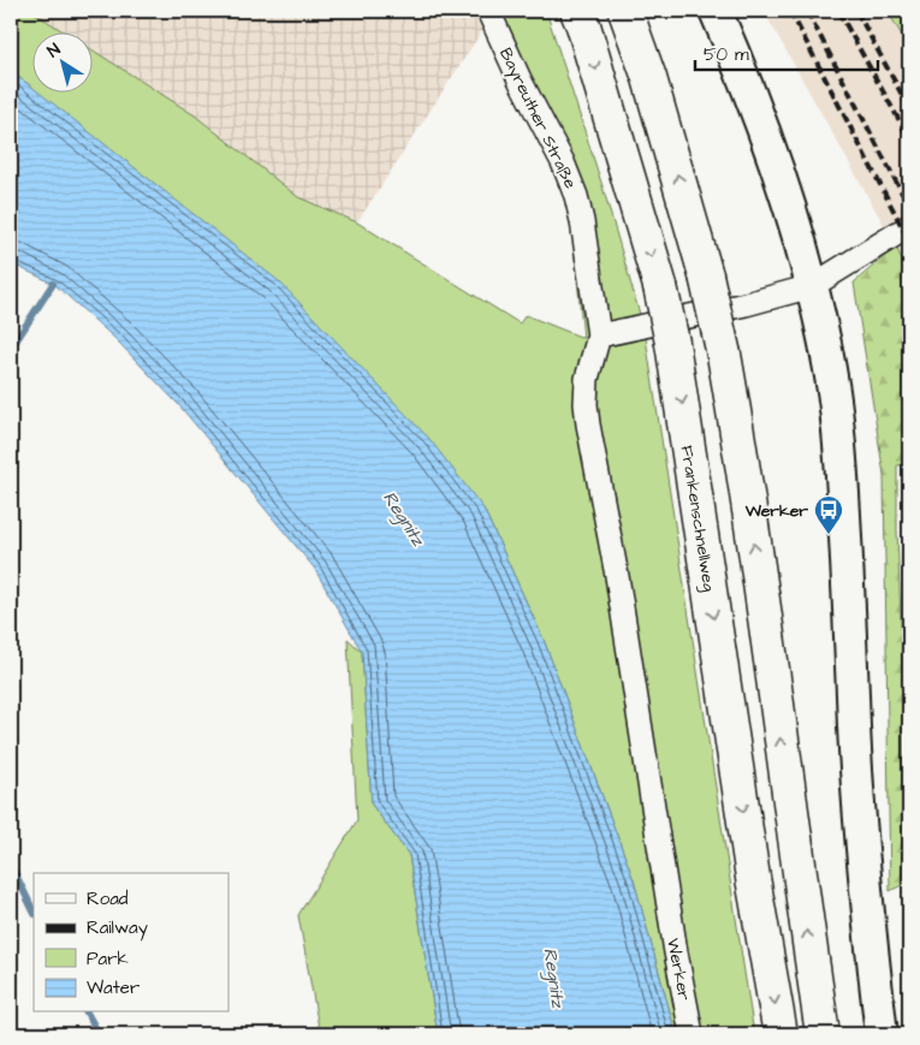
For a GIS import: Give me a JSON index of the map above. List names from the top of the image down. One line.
{"streets":{"highway":["Frankenschnellweg"],"street":["Bayreuther Straße","Werker"]},"crossings":[["Bayreuther Straße","Werker"]],"water":["Regnitz"],"places":{"bus stop":["Werker"]},"legend":["Road","Railway","Park","Water"],"scale_bar":"50 m","north":"top left"}
